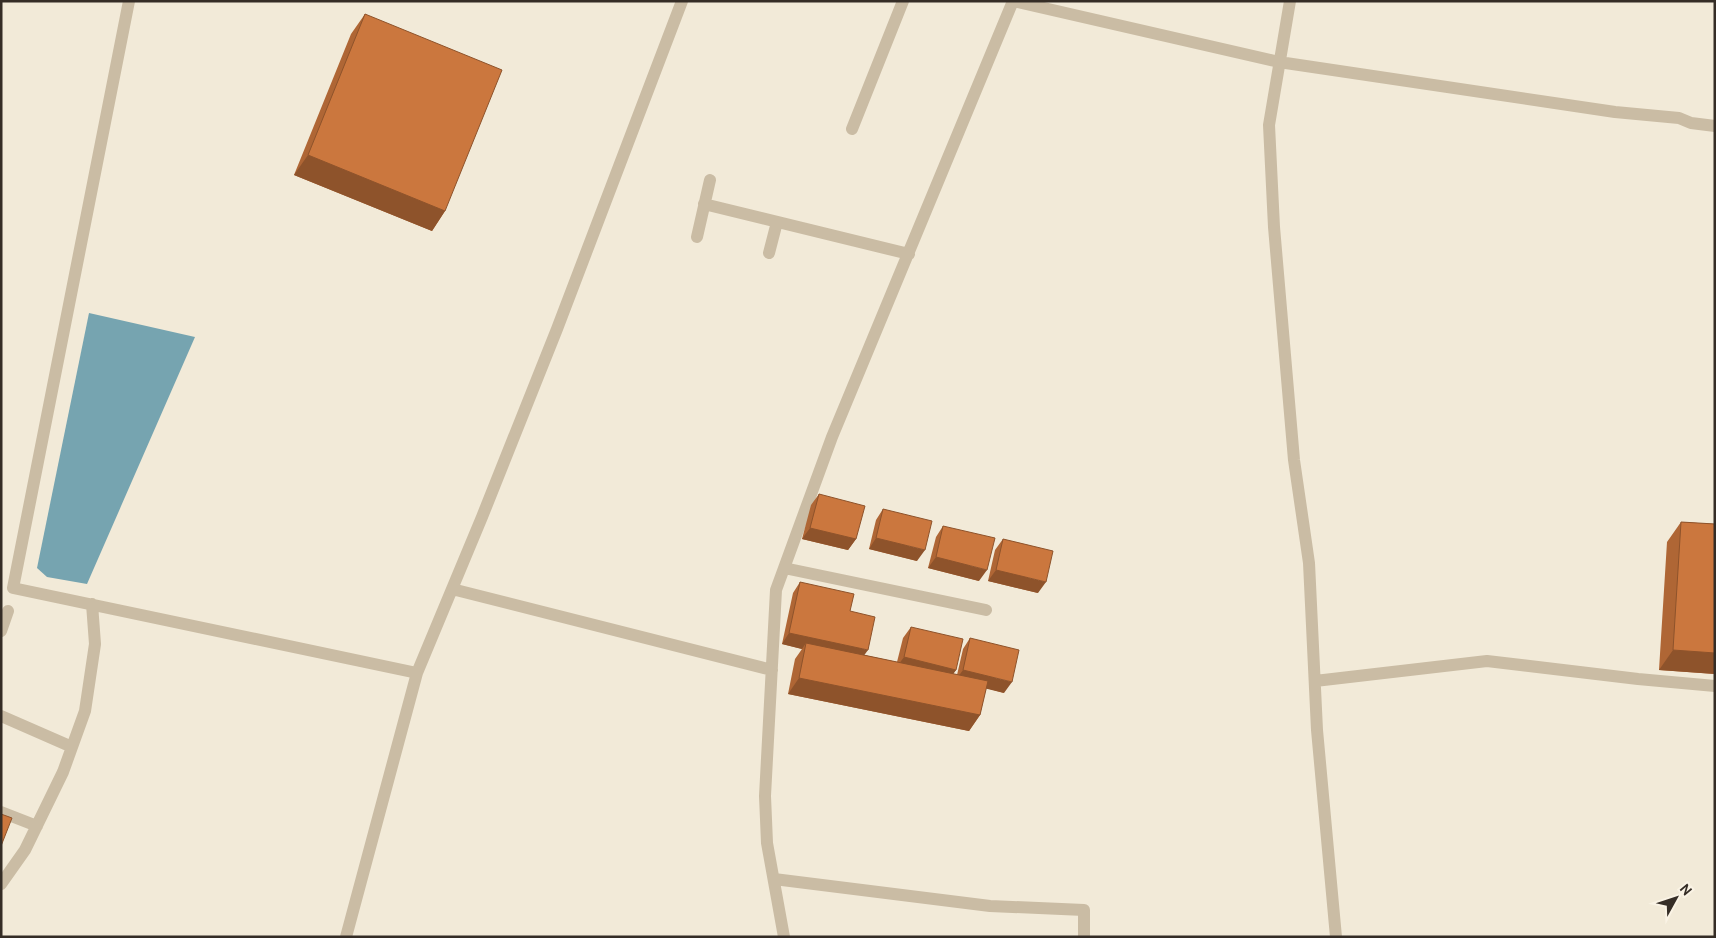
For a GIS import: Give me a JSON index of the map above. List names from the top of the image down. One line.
{"north":"top right"}
